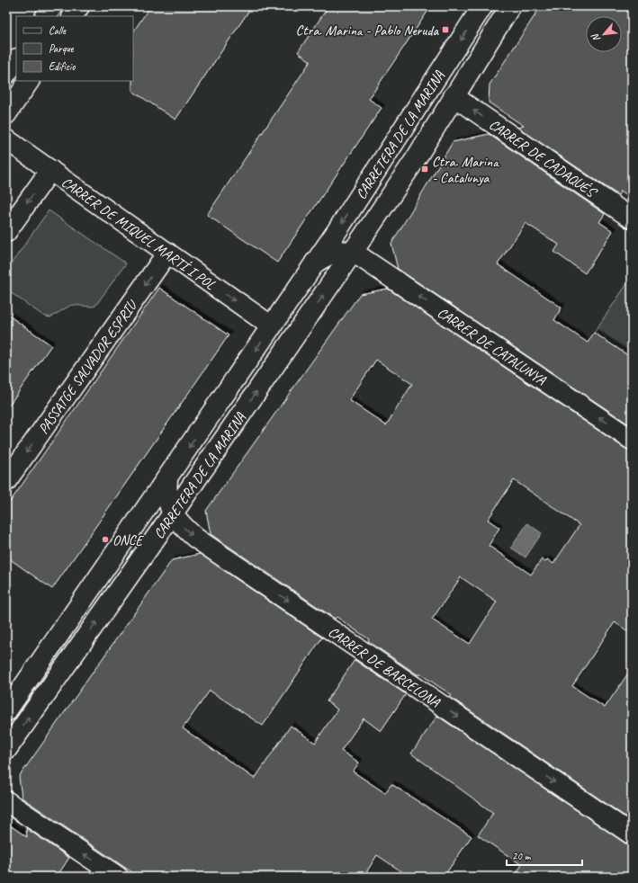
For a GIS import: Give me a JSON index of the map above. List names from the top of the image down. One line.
{"streets":{"street":["CARRETERA DE LA MARINA","CARRER DE CADAQUÉS","CARRER DE MIQUEL MARTÍ I POL","CARRER DE CATALUNYA","PASSATGE SALVADOR ESPRIU","CARRER DE BARCELONA"]},"crossings":[["CARRETERA DE LA MARINA","CARRER DE CADAQUÉS"],["CARRETERA DE LA MARINA","CARRER DE MIQUEL MARTÍ I POL"],["CARRETERA DE LA MARINA","CARRER DE CATALUNYA"],["CARRETERA DE LA MARINA","CARRER DE BARCELONA"],["CARRER DE MIQUEL MARTÍ I POL","PASSATGE SALVADOR ESPRIU"]],"one_way":["CARRER DE CADAQUÉS","CARRER DE MIQUEL MARTÍ I POL","CARRER DE CATALUNYA","PASSATGE SALVADOR ESPRIU","CARRER DE BARCELONA"],"places":{"transit":["Ctra. Marina - Pablo Neruda","Ctra. Marina - Catalunya"],"other":["ONCE"]},"legend":["Calle","Parque","Edificio"],"scale_bar":"20 m","north":"bottom left"}
